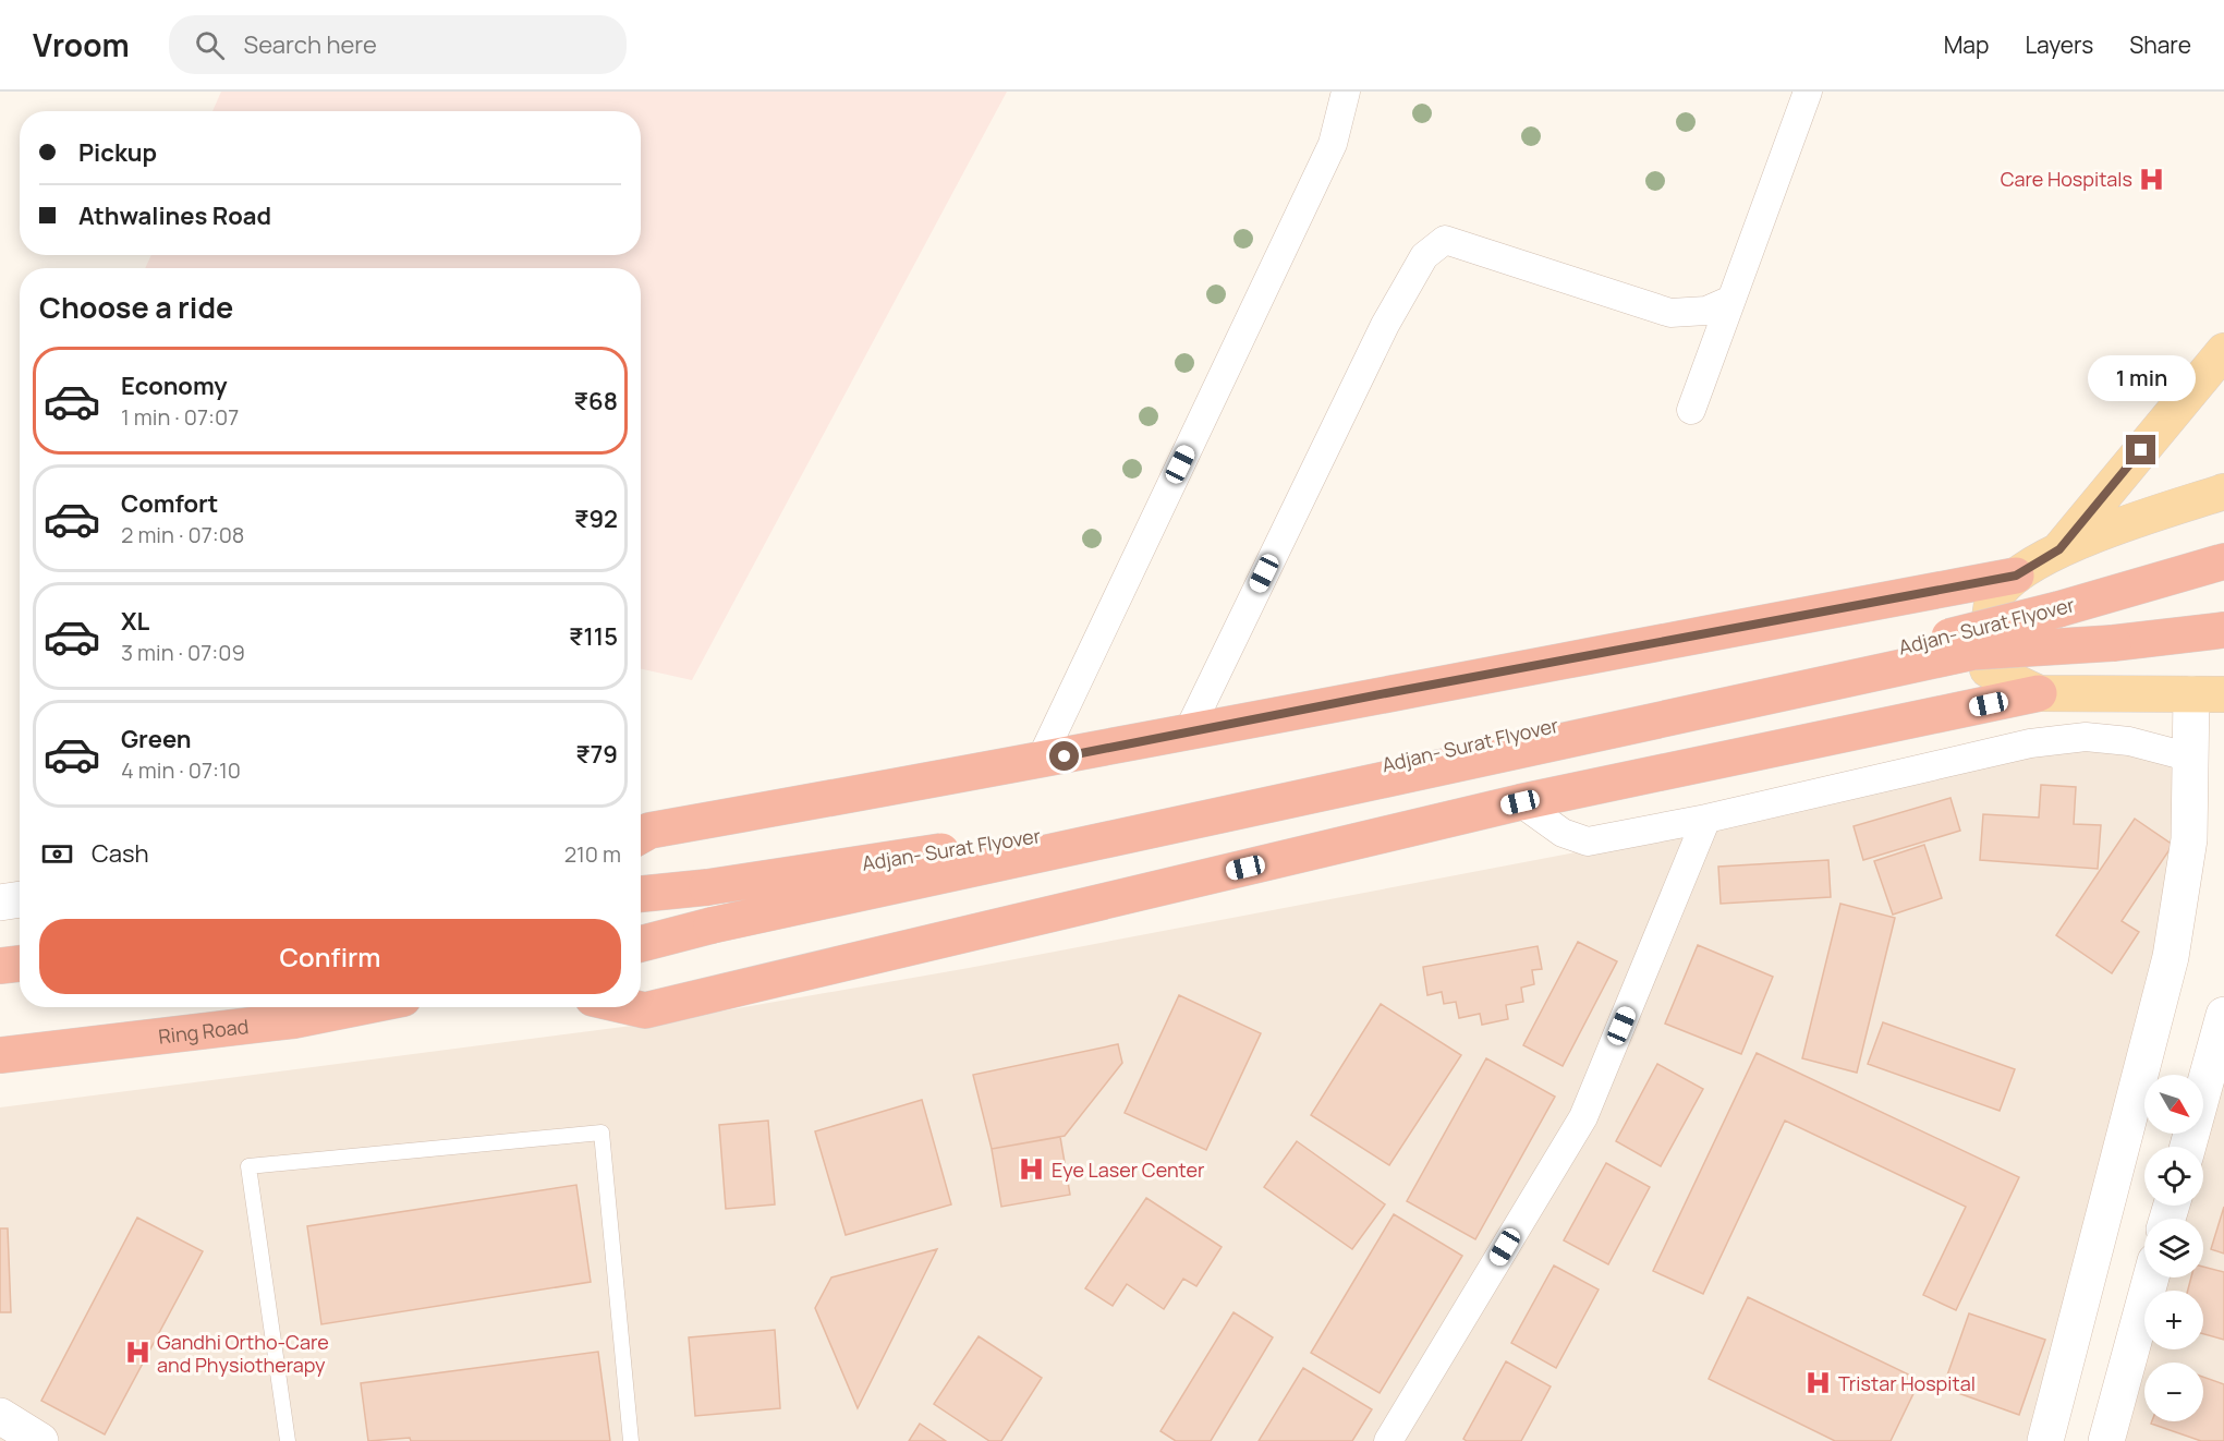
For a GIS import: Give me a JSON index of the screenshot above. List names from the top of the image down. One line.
{"streets":{"highway":["Adjan- Surat Flyover","Ring Road"]},"places":{"hospital":["Care Hospitals","Eye Laser Center","Gandhi Ortho-Care and Physiotherapy","Tristar Hospital"]},"north":"bottom right","page":{"header":"Vroom","search":"Search here","nav":["Map","Layers","Share"],"banner":["Pickup","Athwalines Road"],"heading":"Choose a ride","list":[{"name":"Economy","note":"1 min · 07:07","value":"₹68"},{"name":"Comfort","note":"2 min · 07:08","value":"₹92"},{"name":"XL","note":"3 min · 07:09","value":"₹115"},{"name":"Green","note":"4 min · 07:10","value":"₹79"}],"bubble":"1 min","pay":["Cash","210 m"],"buttons":"Confirm","map_buttons":["+","−"]}}
